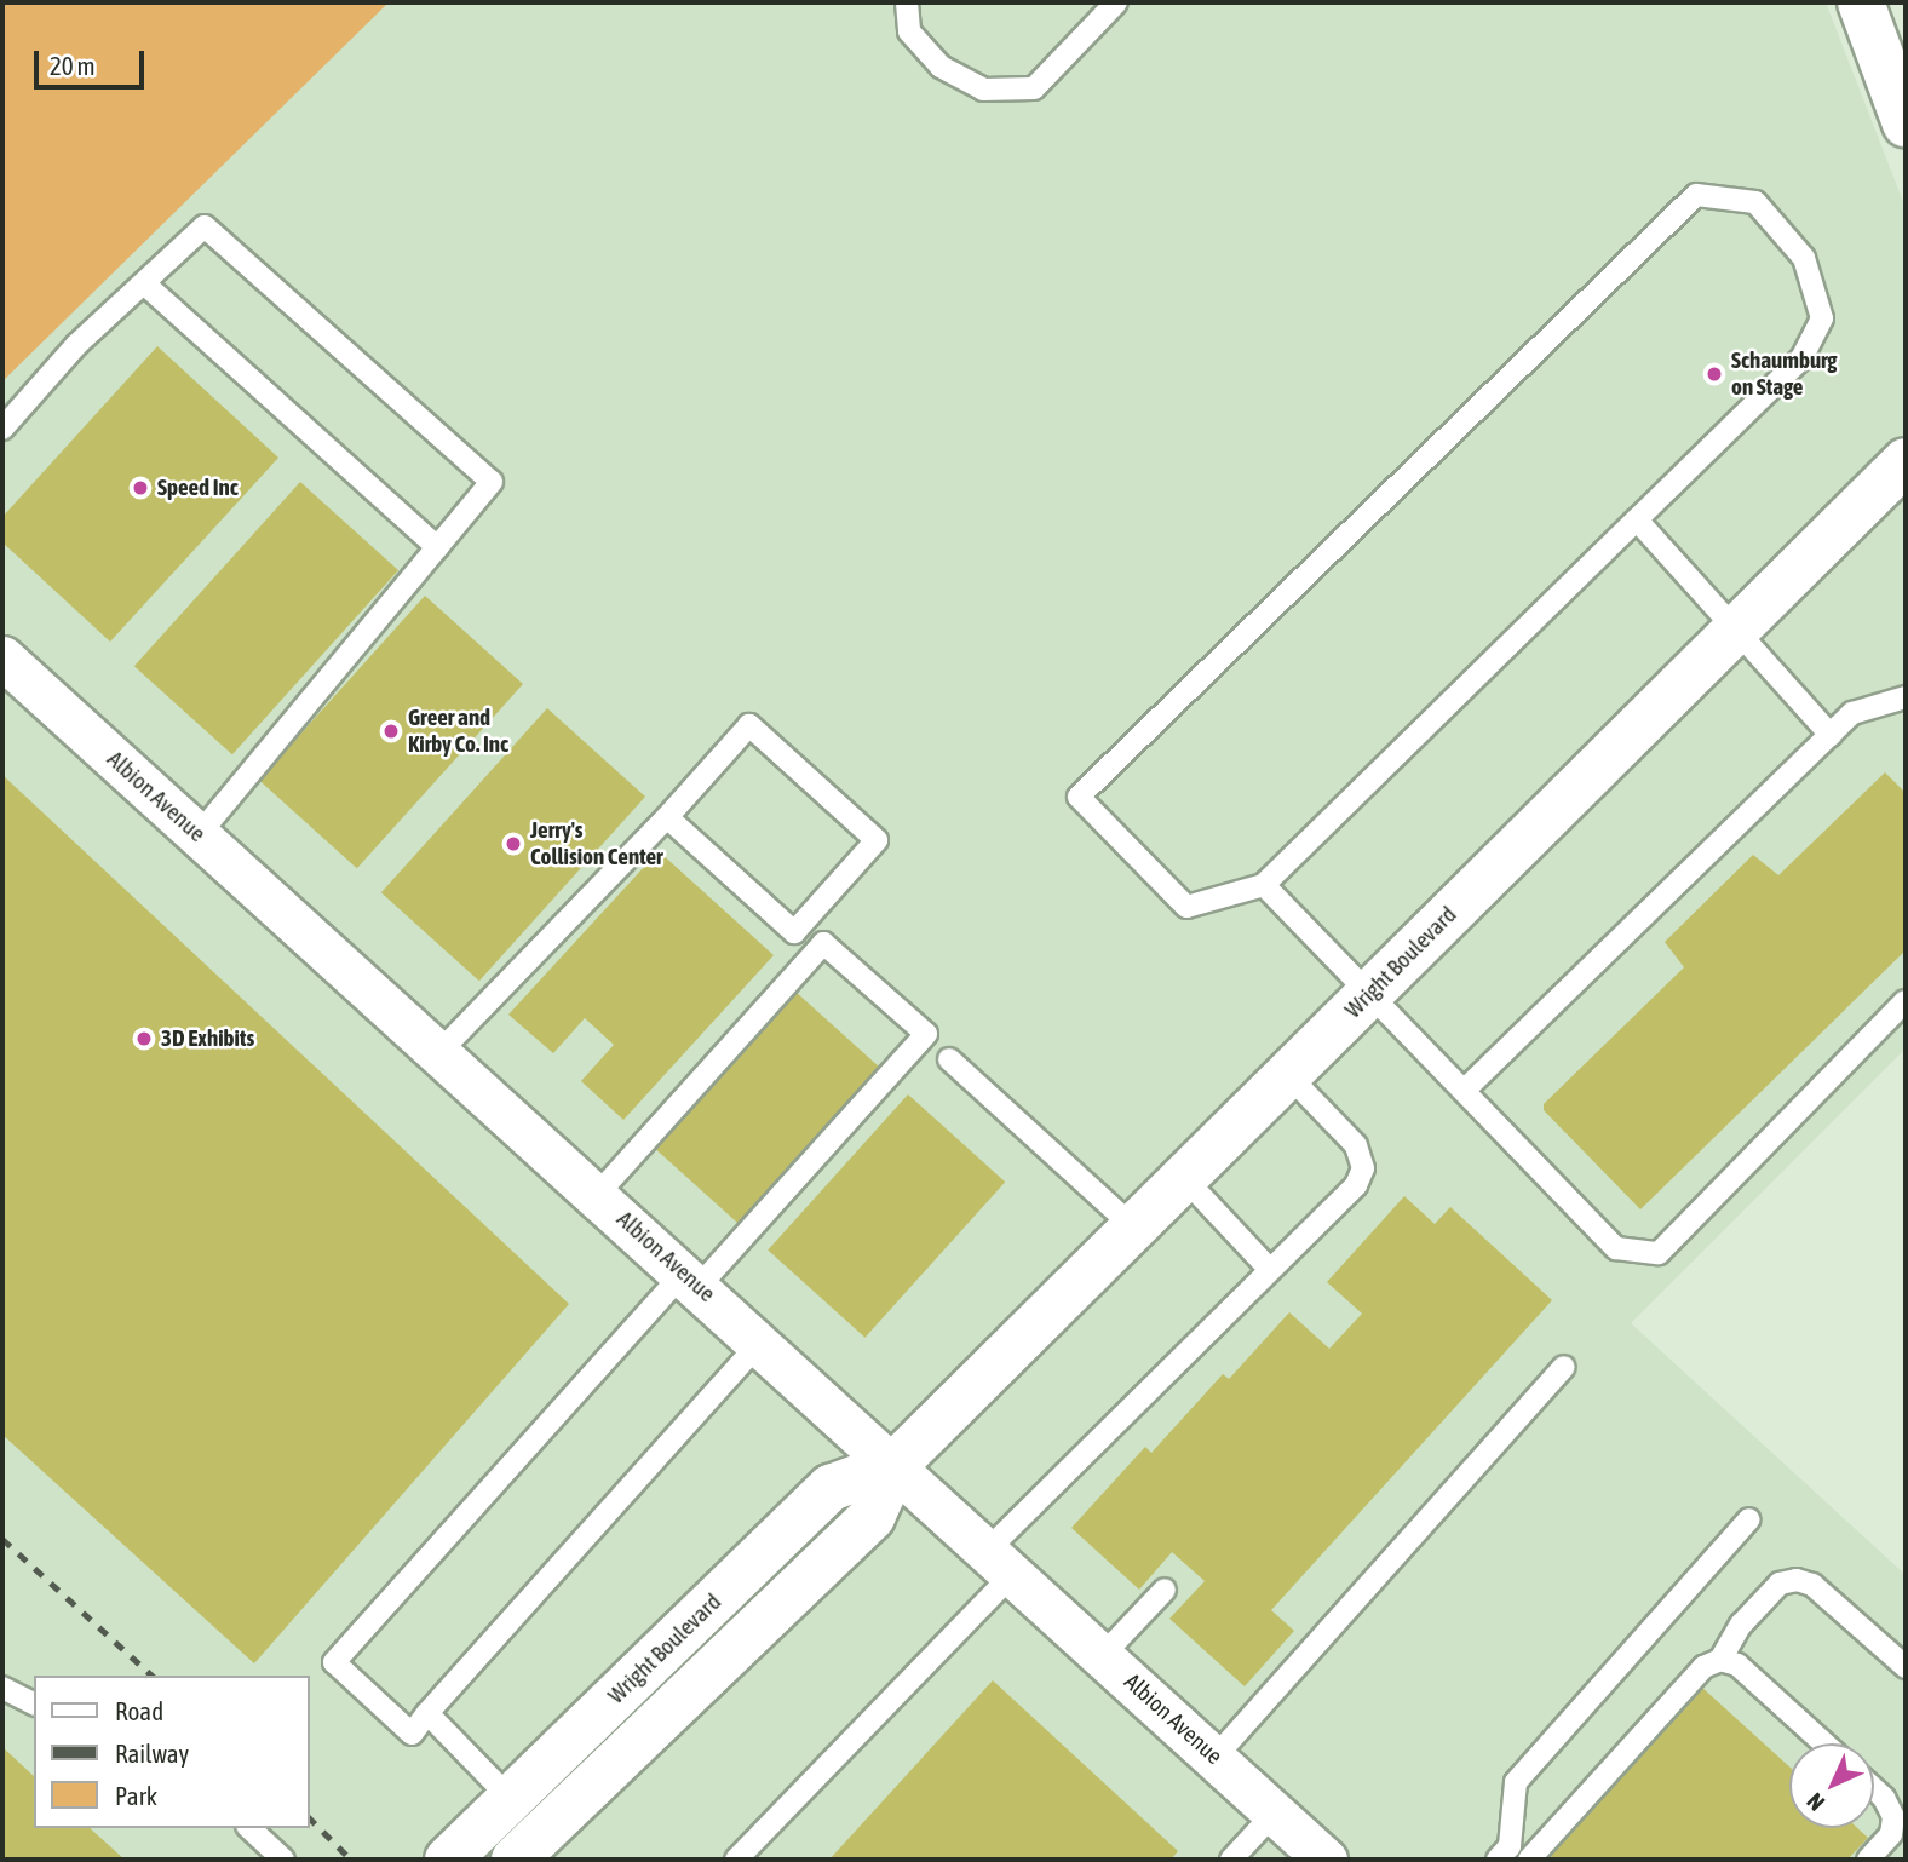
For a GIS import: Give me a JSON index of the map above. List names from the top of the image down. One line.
{"streets":{"street":["Albion Avenue","Wright Boulevard"]},"crossings":[["Albion Avenue","Wright Boulevard"]],"places":["Schaumburg on Stage","Speed Inc","Greer and Kirby Co. Inc","Jerry's Collision Center","3D Exhibits"],"legend":["Road","Railway","Park"],"scale_bar":"20 m","north":"bottom left"}
